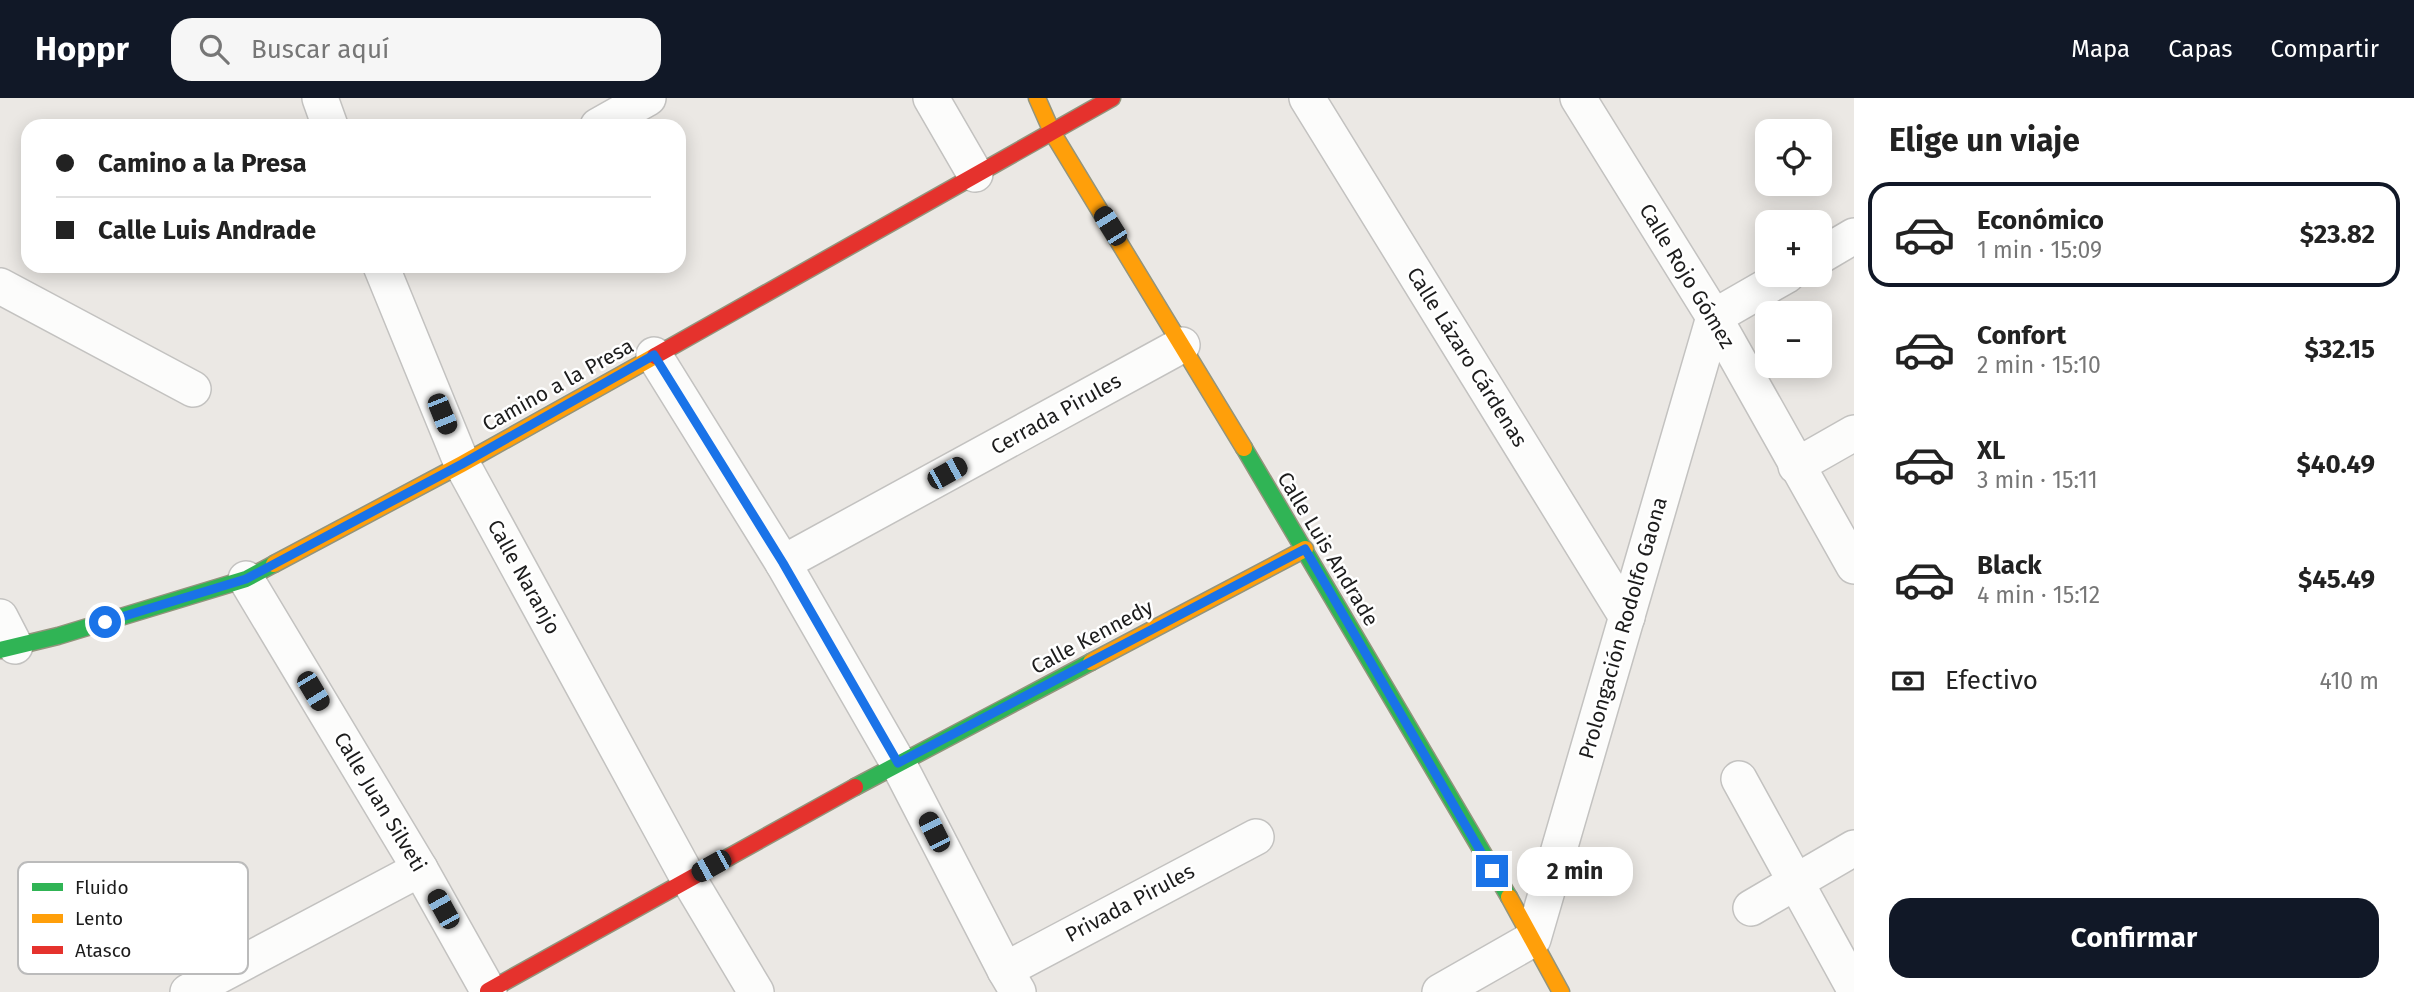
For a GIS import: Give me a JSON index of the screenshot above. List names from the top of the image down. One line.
{"streets":{"street":["Calle Rojo Gómez","Calle Lázaro Cárdenas","Camino a la Presa","Cerrada Pirules","Calle Luis Andrade","Calle Naranjo","Prolongación Rodolfo Gaona","Calle Kennedy","Calle Juan Silveti","Privada Pirules"]},"crossings":[["Calle Rojo Gómez","Prolongación Rodolfo Gaona"],["Calle Lázaro Cárdenas","Prolongación Rodolfo Gaona"],["Camino a la Presa","Calle Luis Andrade"],["Camino a la Presa","Calle Naranjo"],["Camino a la Presa","Calle Juan Silveti"],["Cerrada Pirules","Calle Luis Andrade"],["Calle Luis Andrade","Prolongación Rodolfo Gaona"],["Calle Luis Andrade","Calle Kennedy"],["Calle Naranjo","Calle Kennedy"],["Calle Kennedy","Calle Juan Silveti"]],"legend":["Fluido","Lento","Atasco"],"page":{"header":"Hoppr","search":"Buscar aquí","nav":["Mapa","Capas","Compartir"],"heading":"Elige un viaje","map_buttons":["+","−"],"banner":["Camino a la Presa","Calle Luis Andrade"],"list":[{"name":"Económico","note":"1 min · 15:09","value":"$23.82"},{"name":"Confort","note":"2 min · 15:10","value":"$32.15"},{"name":"XL","note":"3 min · 15:11","value":"$40.49"},{"name":"Black","note":"4 min · 15:12","value":"$45.49"}],"pay":["Efectivo","410 m"],"bubble":"2 min","buttons":"Confirmar"}}
